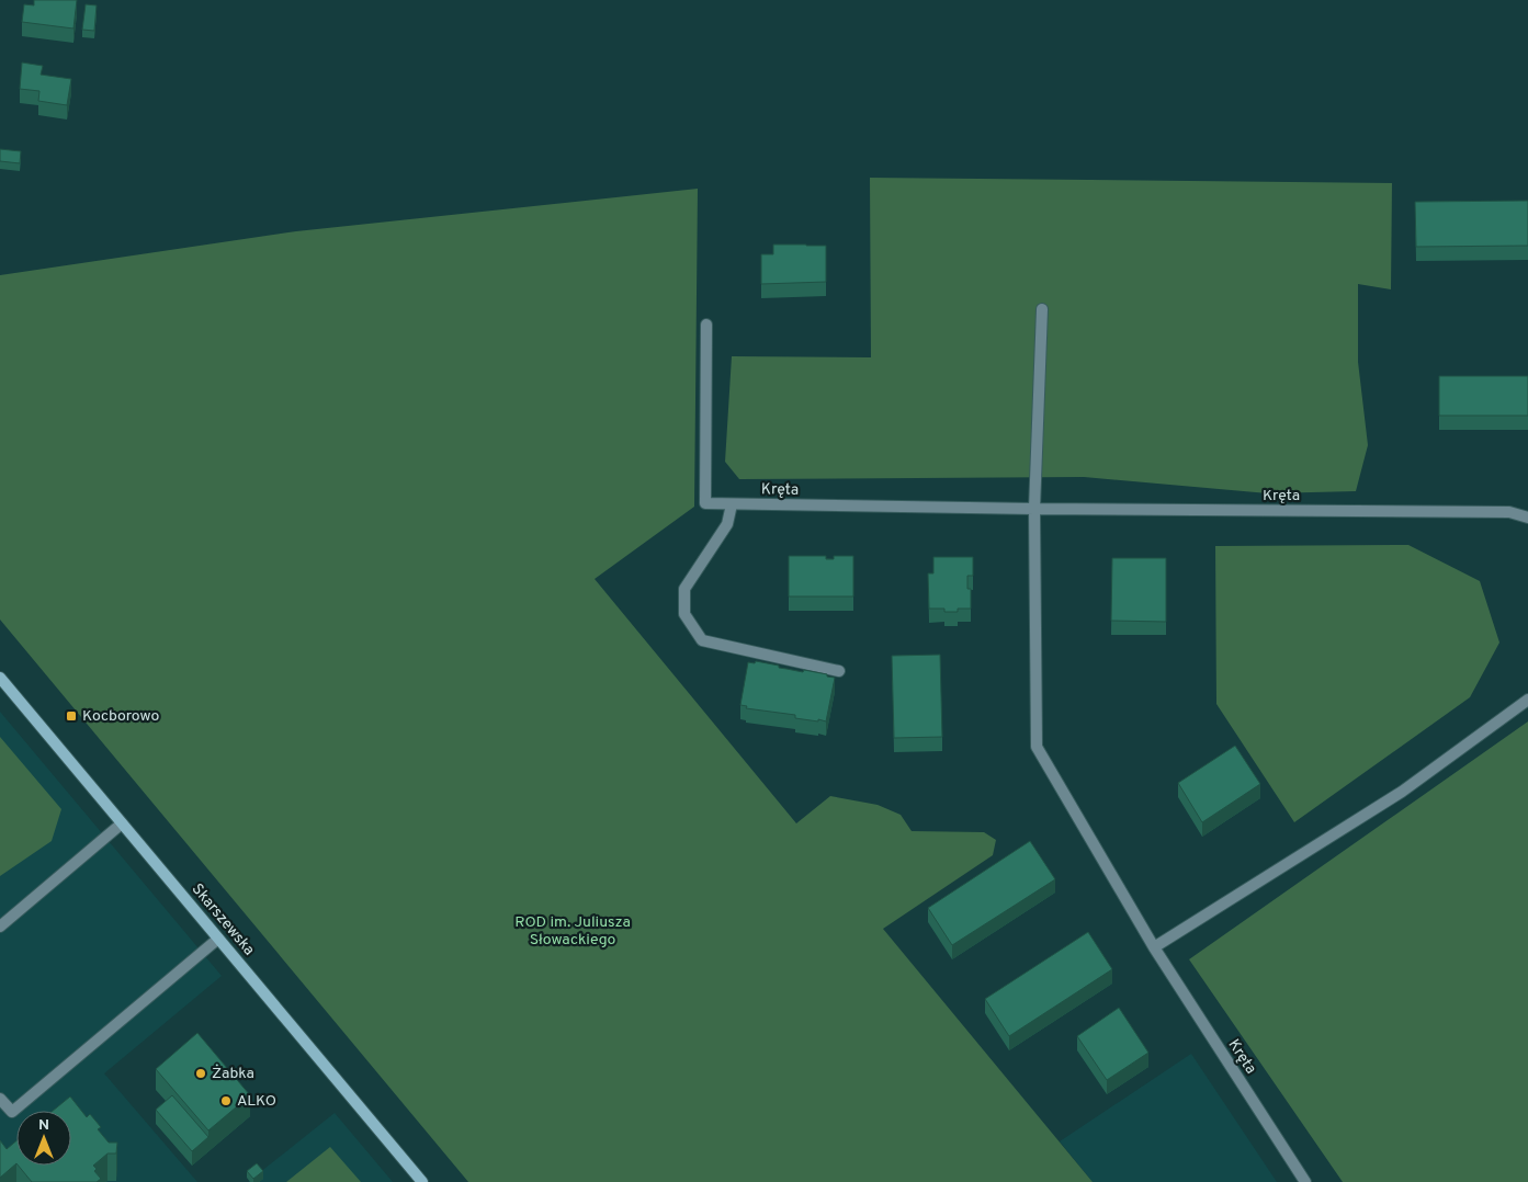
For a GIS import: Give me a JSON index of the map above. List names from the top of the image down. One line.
{"streets":{"main road":["Skarszewska"],"street":["Kręta"]},"parks":["ROD im. Juliusza Słowackiego"],"places":{"transit":["Kocborowo"],"other":["Żabka","ALKO"]},"north":"top"}
